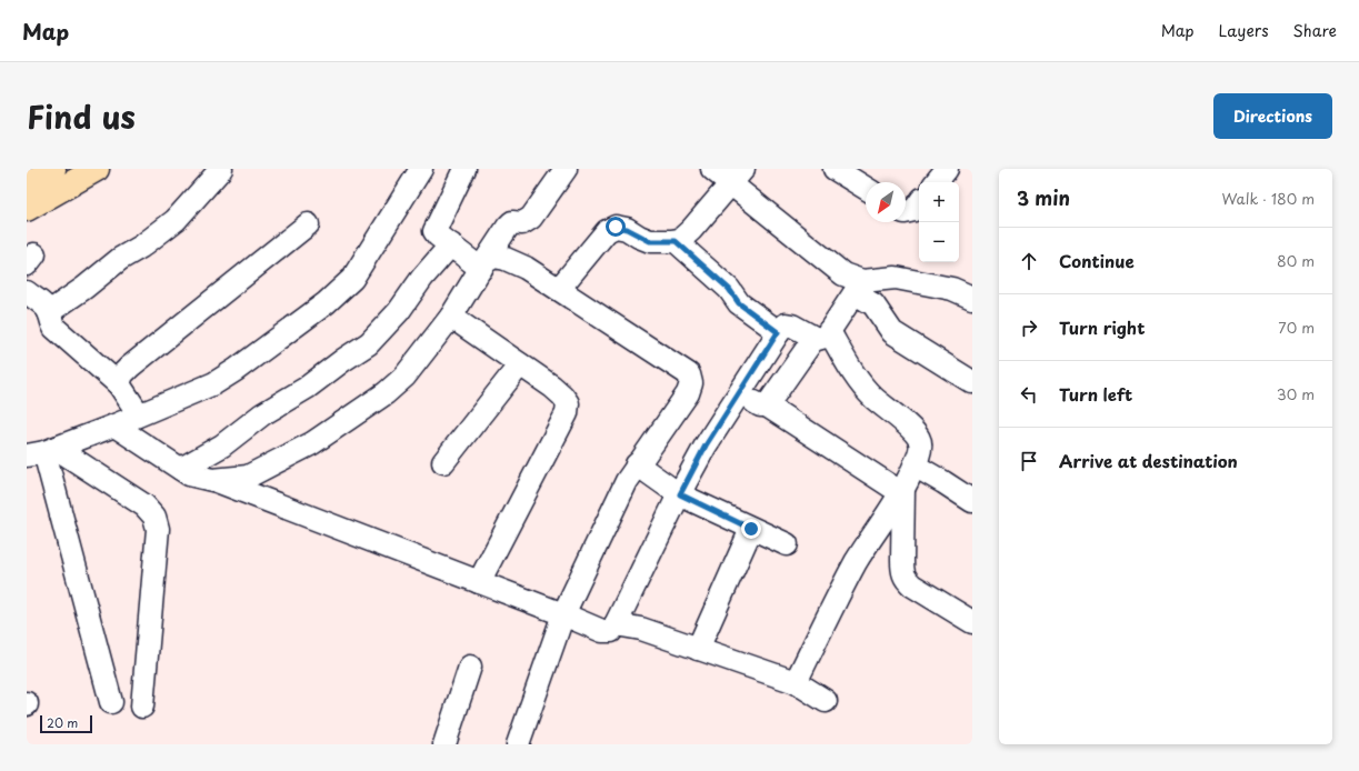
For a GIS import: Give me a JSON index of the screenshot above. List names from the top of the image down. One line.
{"scale_bar":"20 m","north":"bottom left","page":{"header":"Map","nav":["Map","Layers","Share"],"title":"Find us","buttons":"Directions","heading":["3 min","Walk · 180 m"],"map_buttons":["+","−"],"list":[["Continue","80 m"],["Turn right","70 m"],["Turn left","30 m"],"Arrive at destination"],"scale":"20 m"}}
